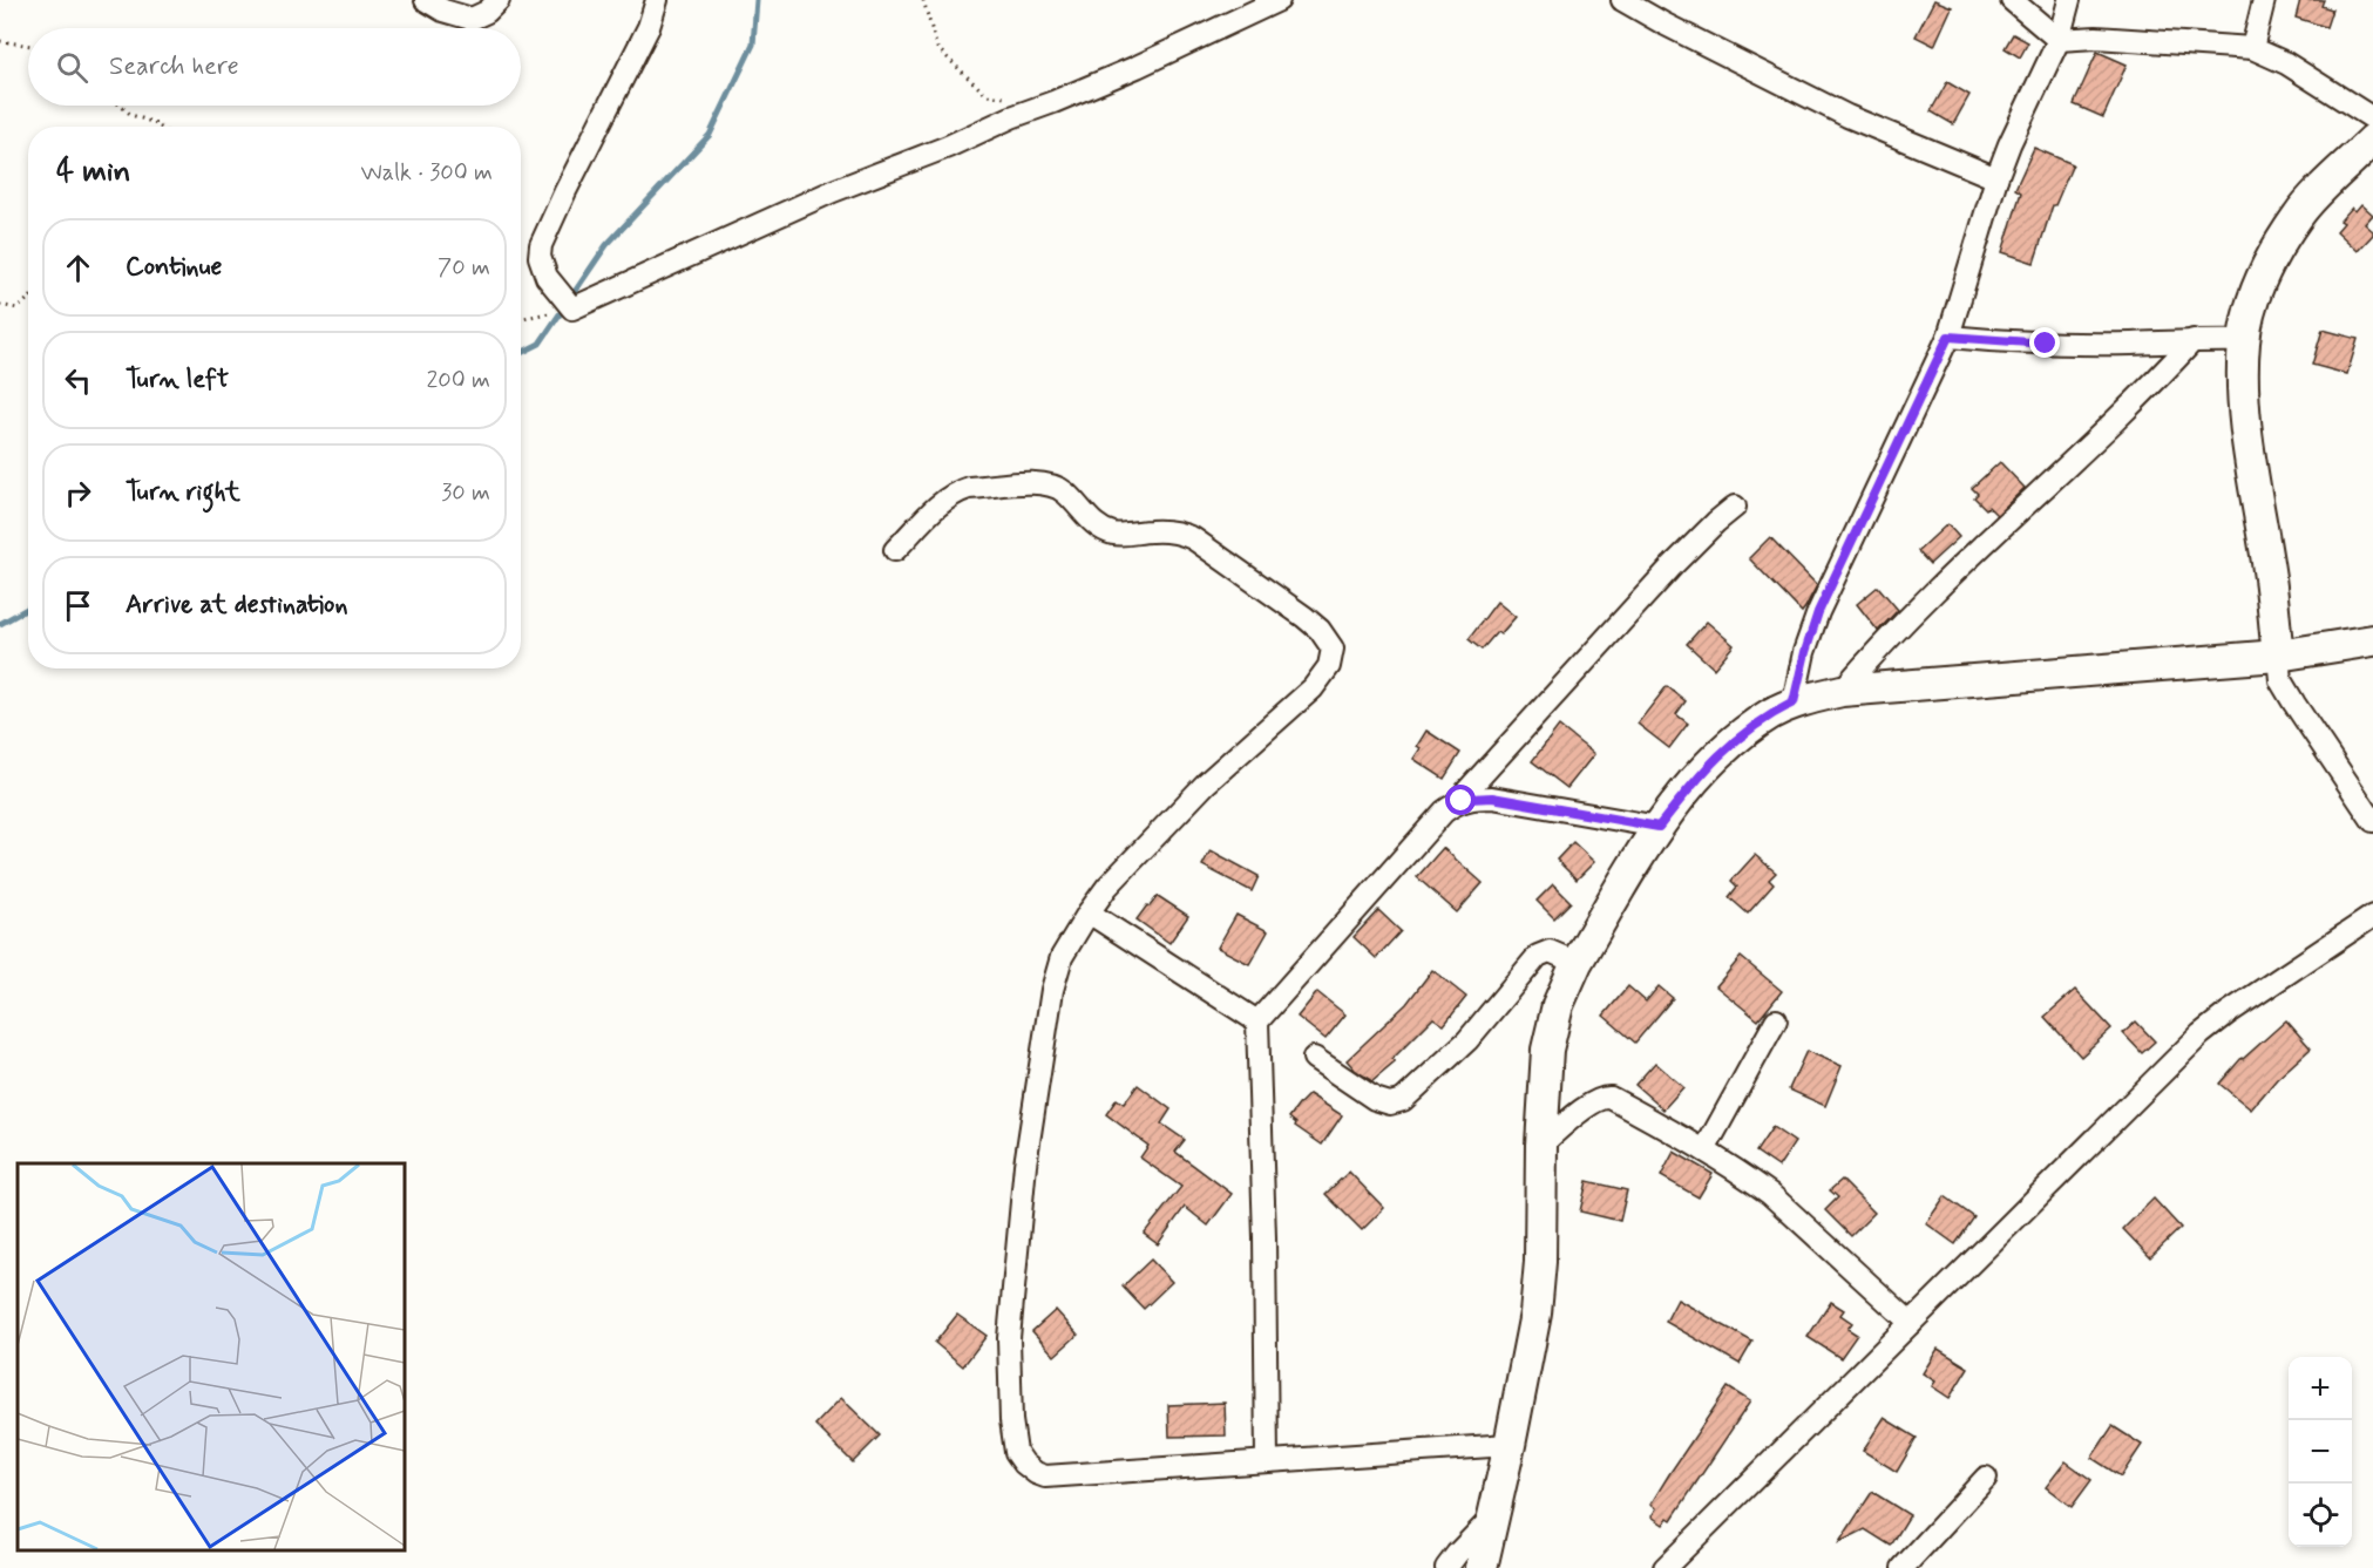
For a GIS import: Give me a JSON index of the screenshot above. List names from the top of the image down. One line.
{"page":{"search":"Search here","heading":["4 min","Walk · 300 m"],"list":[["Continue","70 m"],["Turn left","200 m"],["Turn right","30 m"],"Arrive at destination"],"map_buttons":["+","−"]}}
